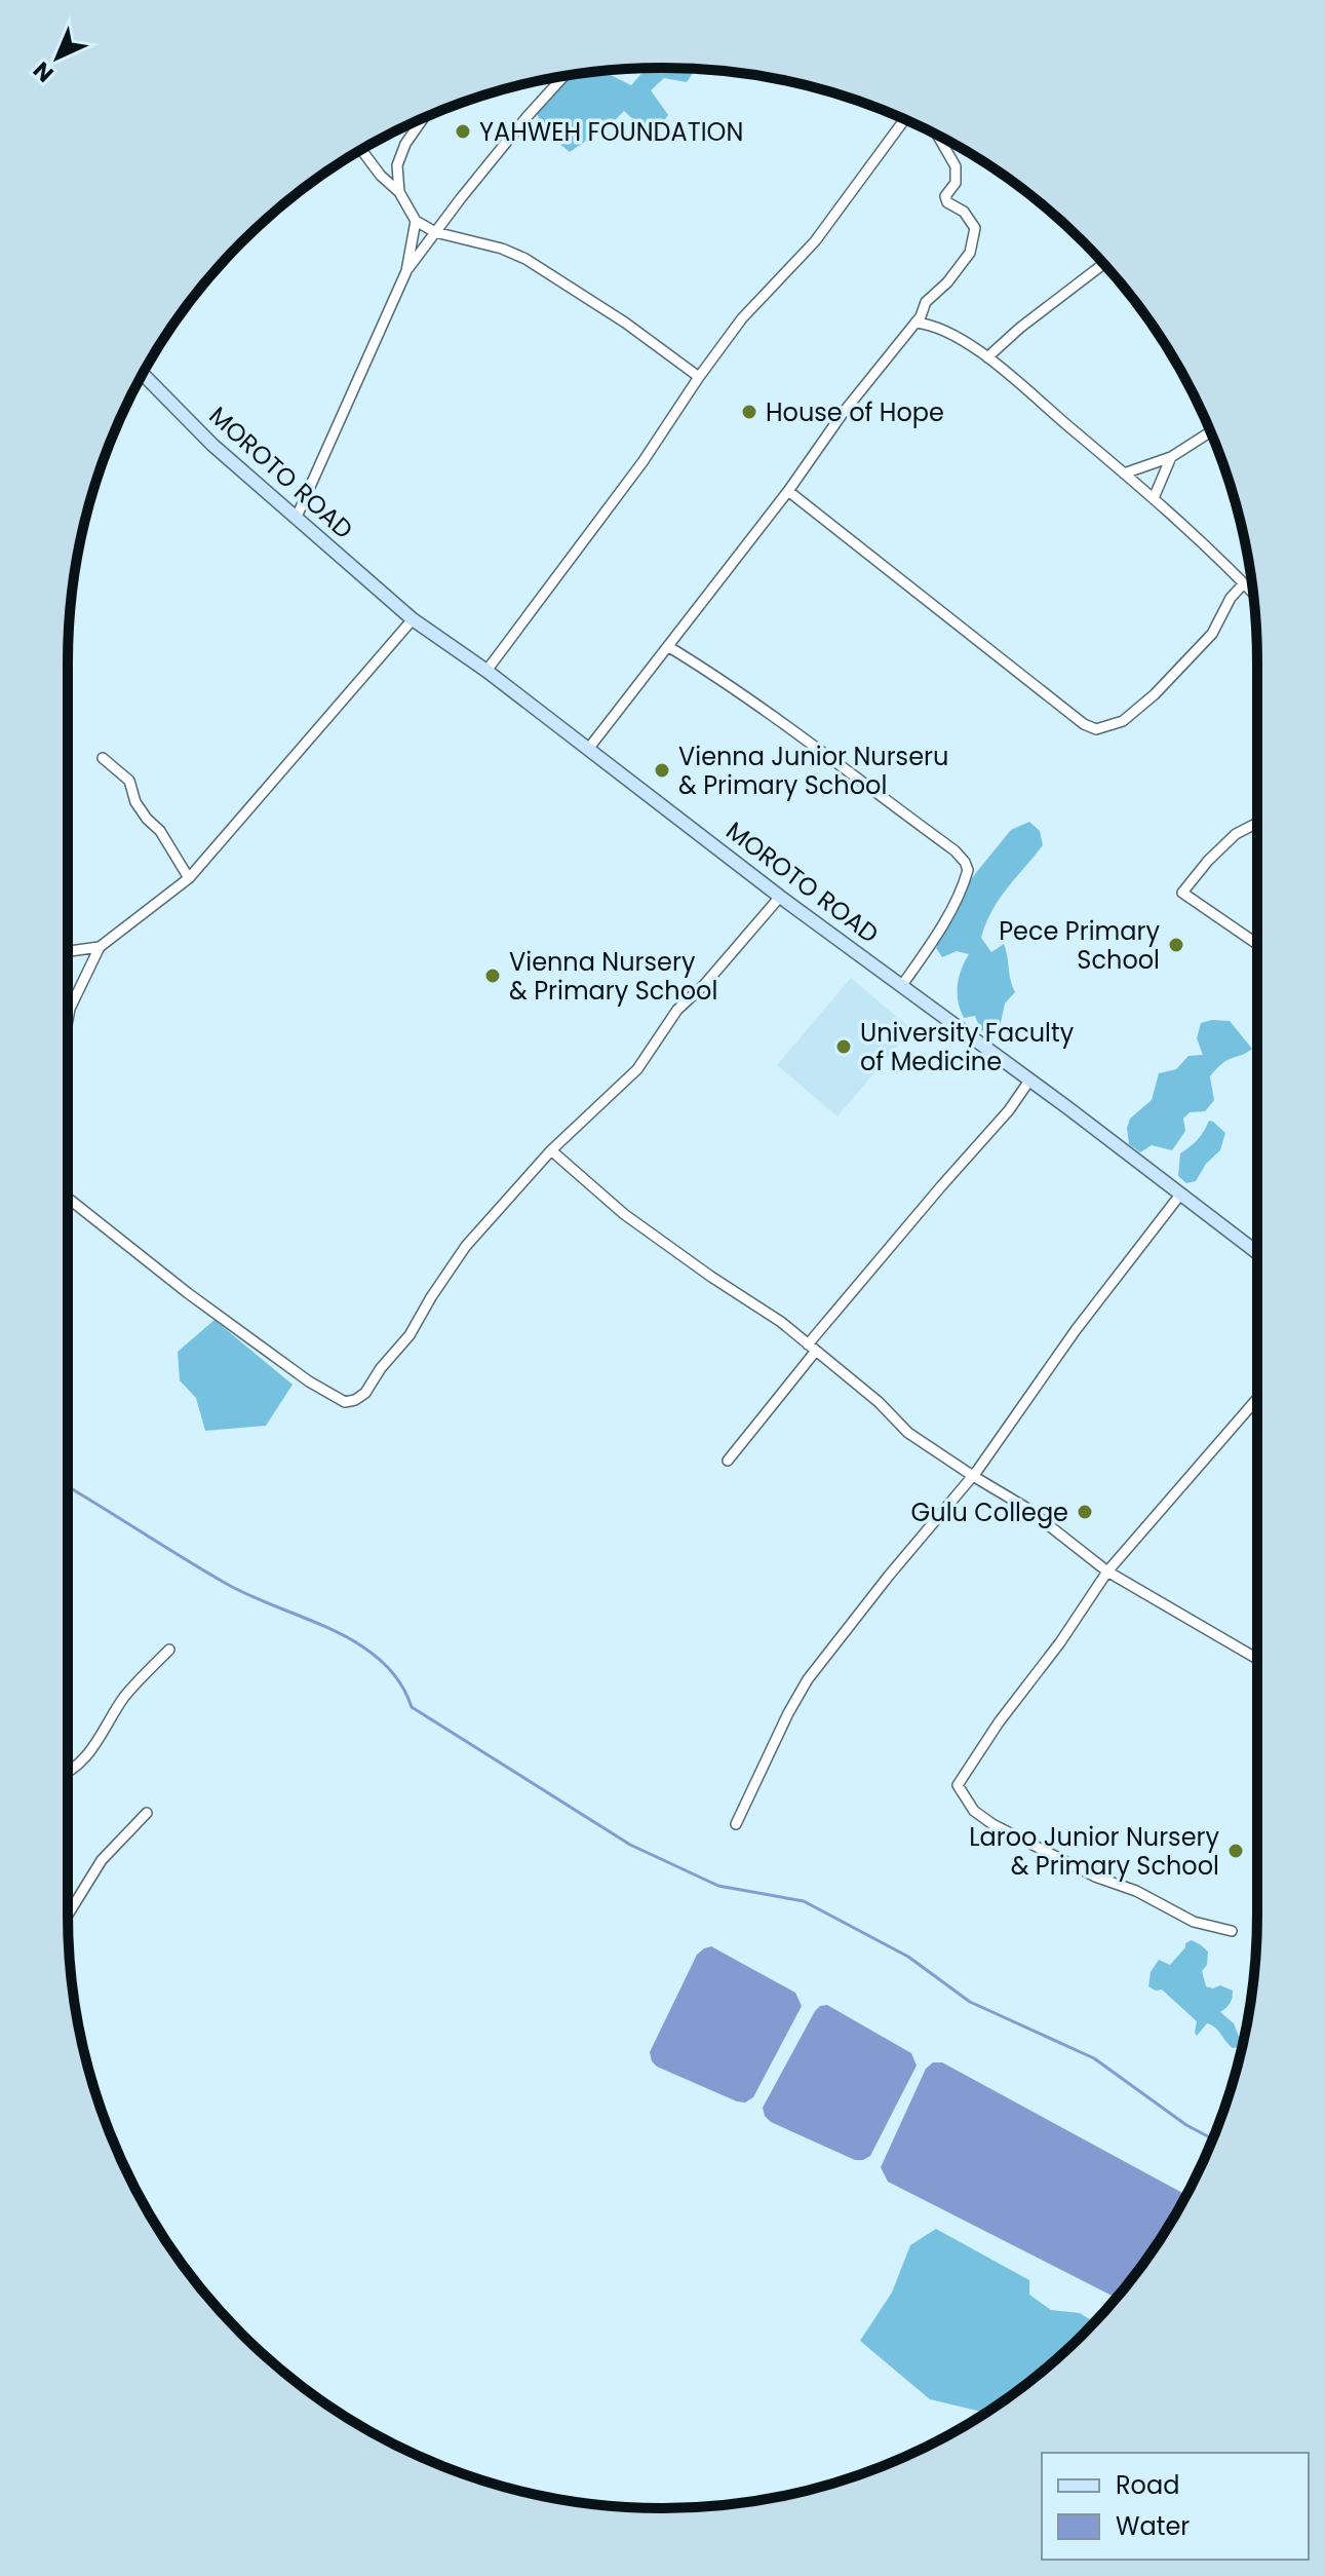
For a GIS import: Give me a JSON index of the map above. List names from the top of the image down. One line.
{"streets":{"main road":["MOROTO ROAD"]},"places":["YAHWEH FOUNDATION","House of Hope","Vienna Junior Nurseru & Primary School","Pece Primary School","Vienna Nursery & Primary School","University Faculty of Medicine","Gulu College","Laroo Junior Nursery & Primary School"],"legend":["Road","Water"],"north":"bottom left"}
